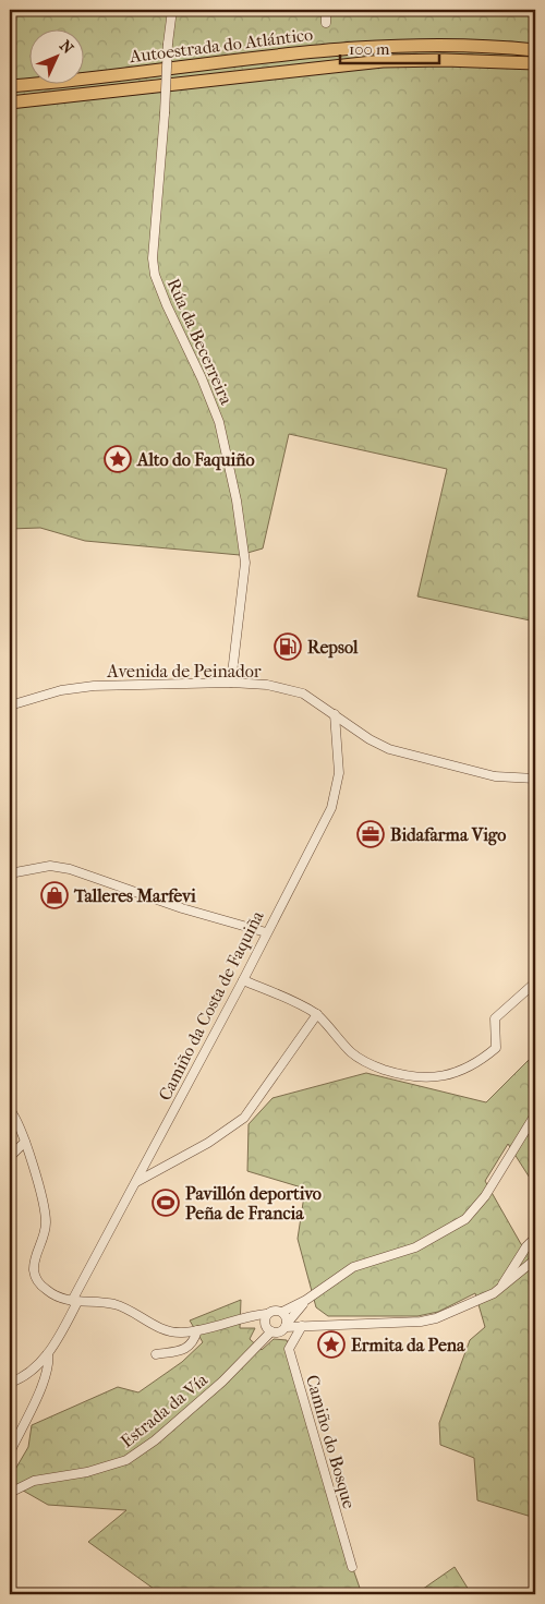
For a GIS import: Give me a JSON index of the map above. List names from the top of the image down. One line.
{"streets":{"highway":["Autoestrada do Atlántico"],"street":["Rúa da Becerreira","Avenida de Peinador","Camiño da Costa de Faquiña","Estrada da Vía","Camiño do Bosque"]},"crossings":[["Rúa da Becerreira","Avenida de Peinador"],["Avenida de Peinador","Camiño da Costa de Faquiña"]],"places":{"place":["Alto do Faquiño","Ermita da Pena"],"fuel station":["Repsol"],"office":["Bidafarma Vigo"],"shop":["Talleres Marfevi"],"sports":["Pavillón deportivo Peña de Francia"]},"scale_bar":"100 m","north":"top right"}
